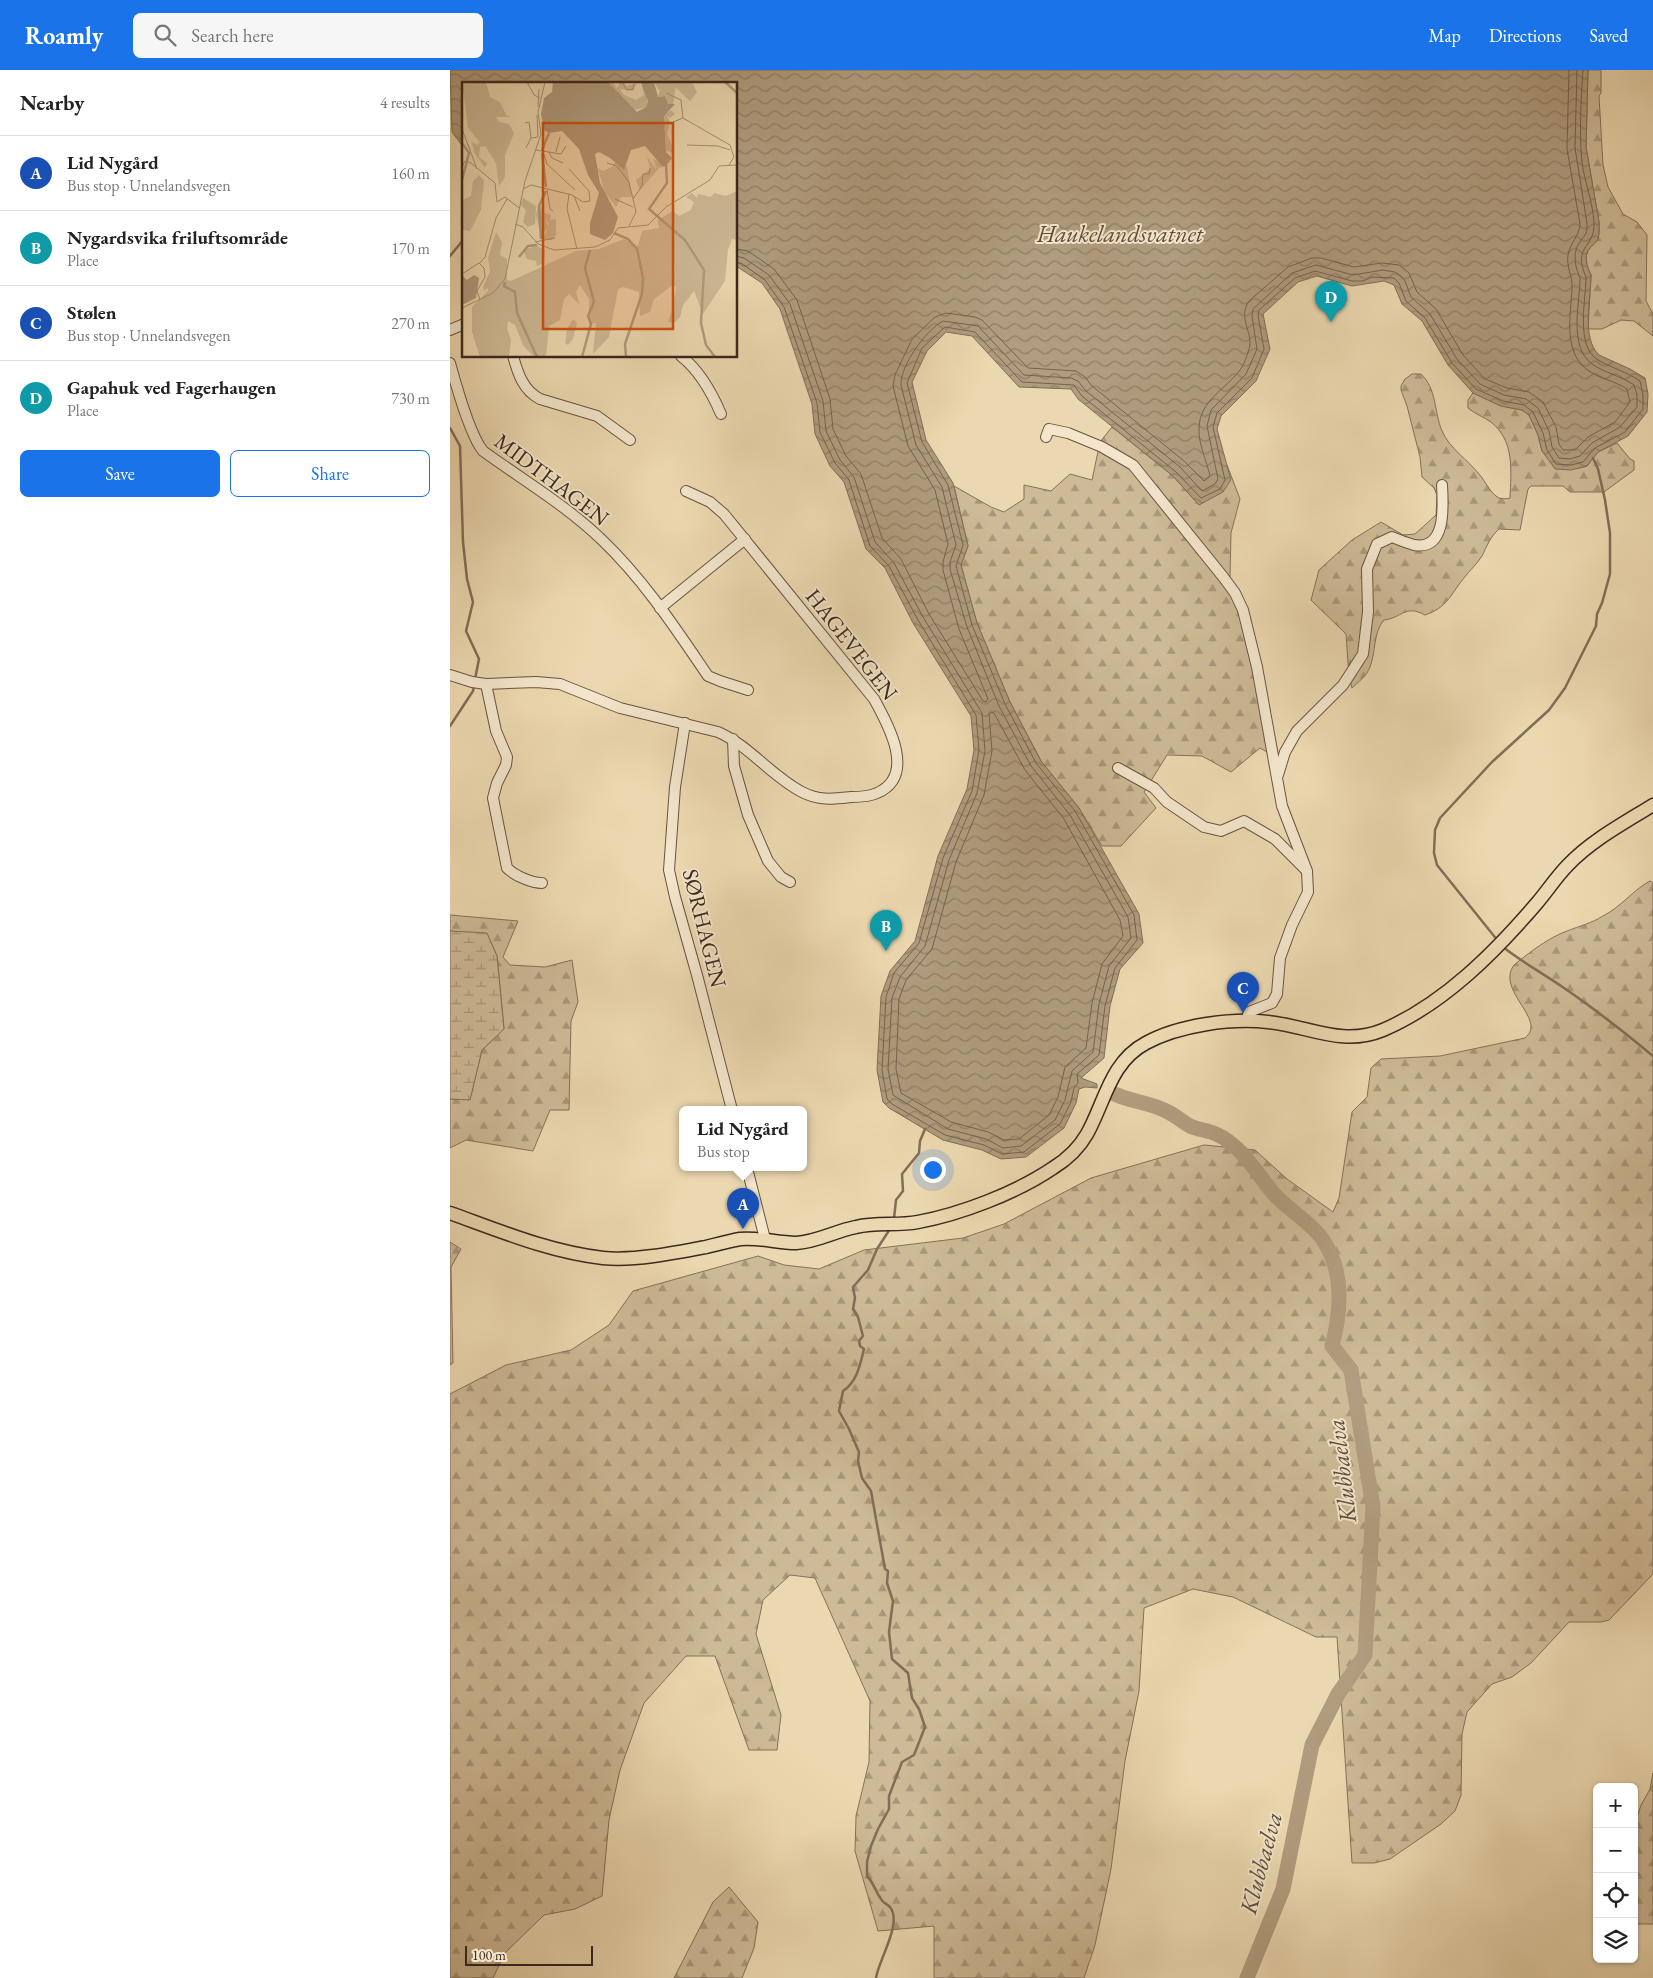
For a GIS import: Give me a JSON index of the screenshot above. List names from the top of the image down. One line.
{"streets":{"street":["MIDTHAGEN","HAGEVEGEN","SØRHAGEN"]},"crossings":[["HAGEVEGEN","SØRHAGEN"]],"water":["Haukelandsvatnet","Klubbaelva"],"scale_bar":"100 m","page":{"header":"Roamly","search":"Search here","nav":["Map","Directions","Saved"],"heading":["Nearby","4 results"],"list":[{"mark":"A","name":"Lid Nygård","note":"Bus stop · Unnelandsvegen","value":"160 m"},{"mark":"B","name":"Nygardsvika friluftsområde","note":"Place","value":"170 m"},{"mark":"C","name":"Stølen","note":"Bus stop · Unnelandsvegen","value":"270 m"},{"mark":"D","name":"Gapahuk ved Fagerhaugen","note":"Place","value":"730 m"}],"pins":["D","B","C","A"],"buttons":["Save","Share"],"popup":["Lid Nygård","Bus stop"],"map_buttons":["+","−"],"scale":"100 m"}}
